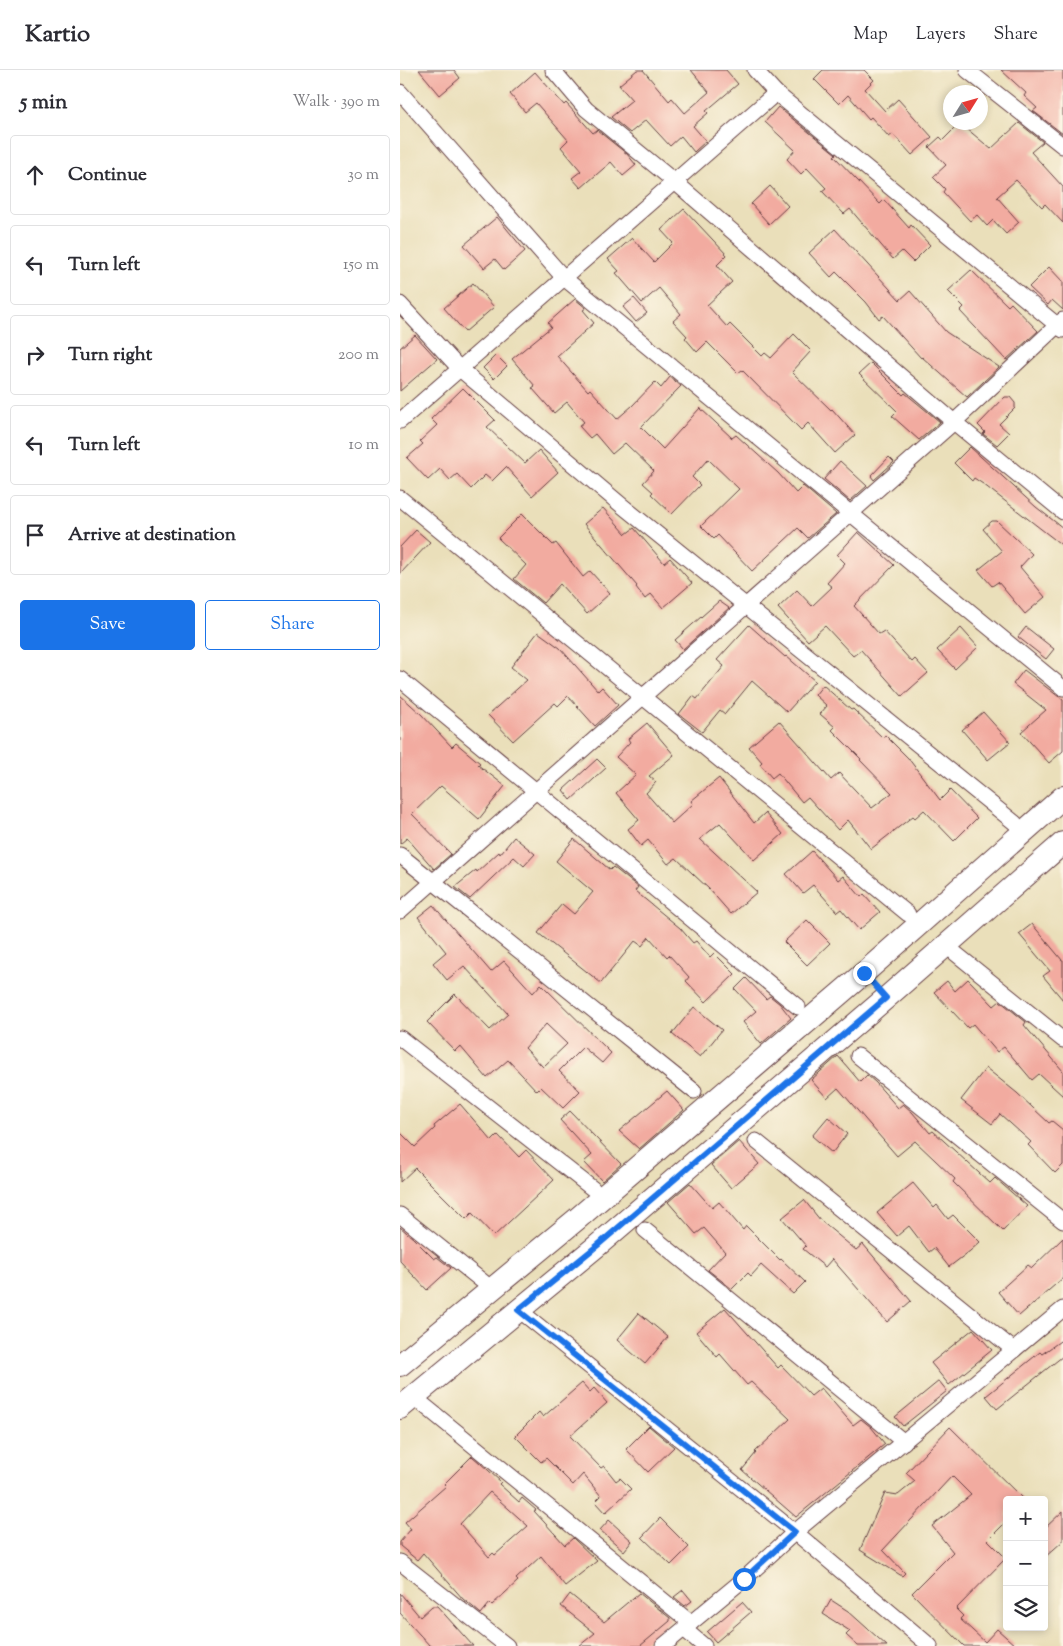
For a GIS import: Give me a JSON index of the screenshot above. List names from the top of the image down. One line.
{"north":"top right","page":{"header":"Kartio","nav":["Map","Layers","Share"],"heading":["5 min","Walk · 390 m"],"list":[["Continue","30 m"],["Turn left","150 m"],["Turn right","200 m"],["Turn left","10 m"],"Arrive at destination"],"buttons":["Save","Share"],"map_buttons":["+","−"]}}
